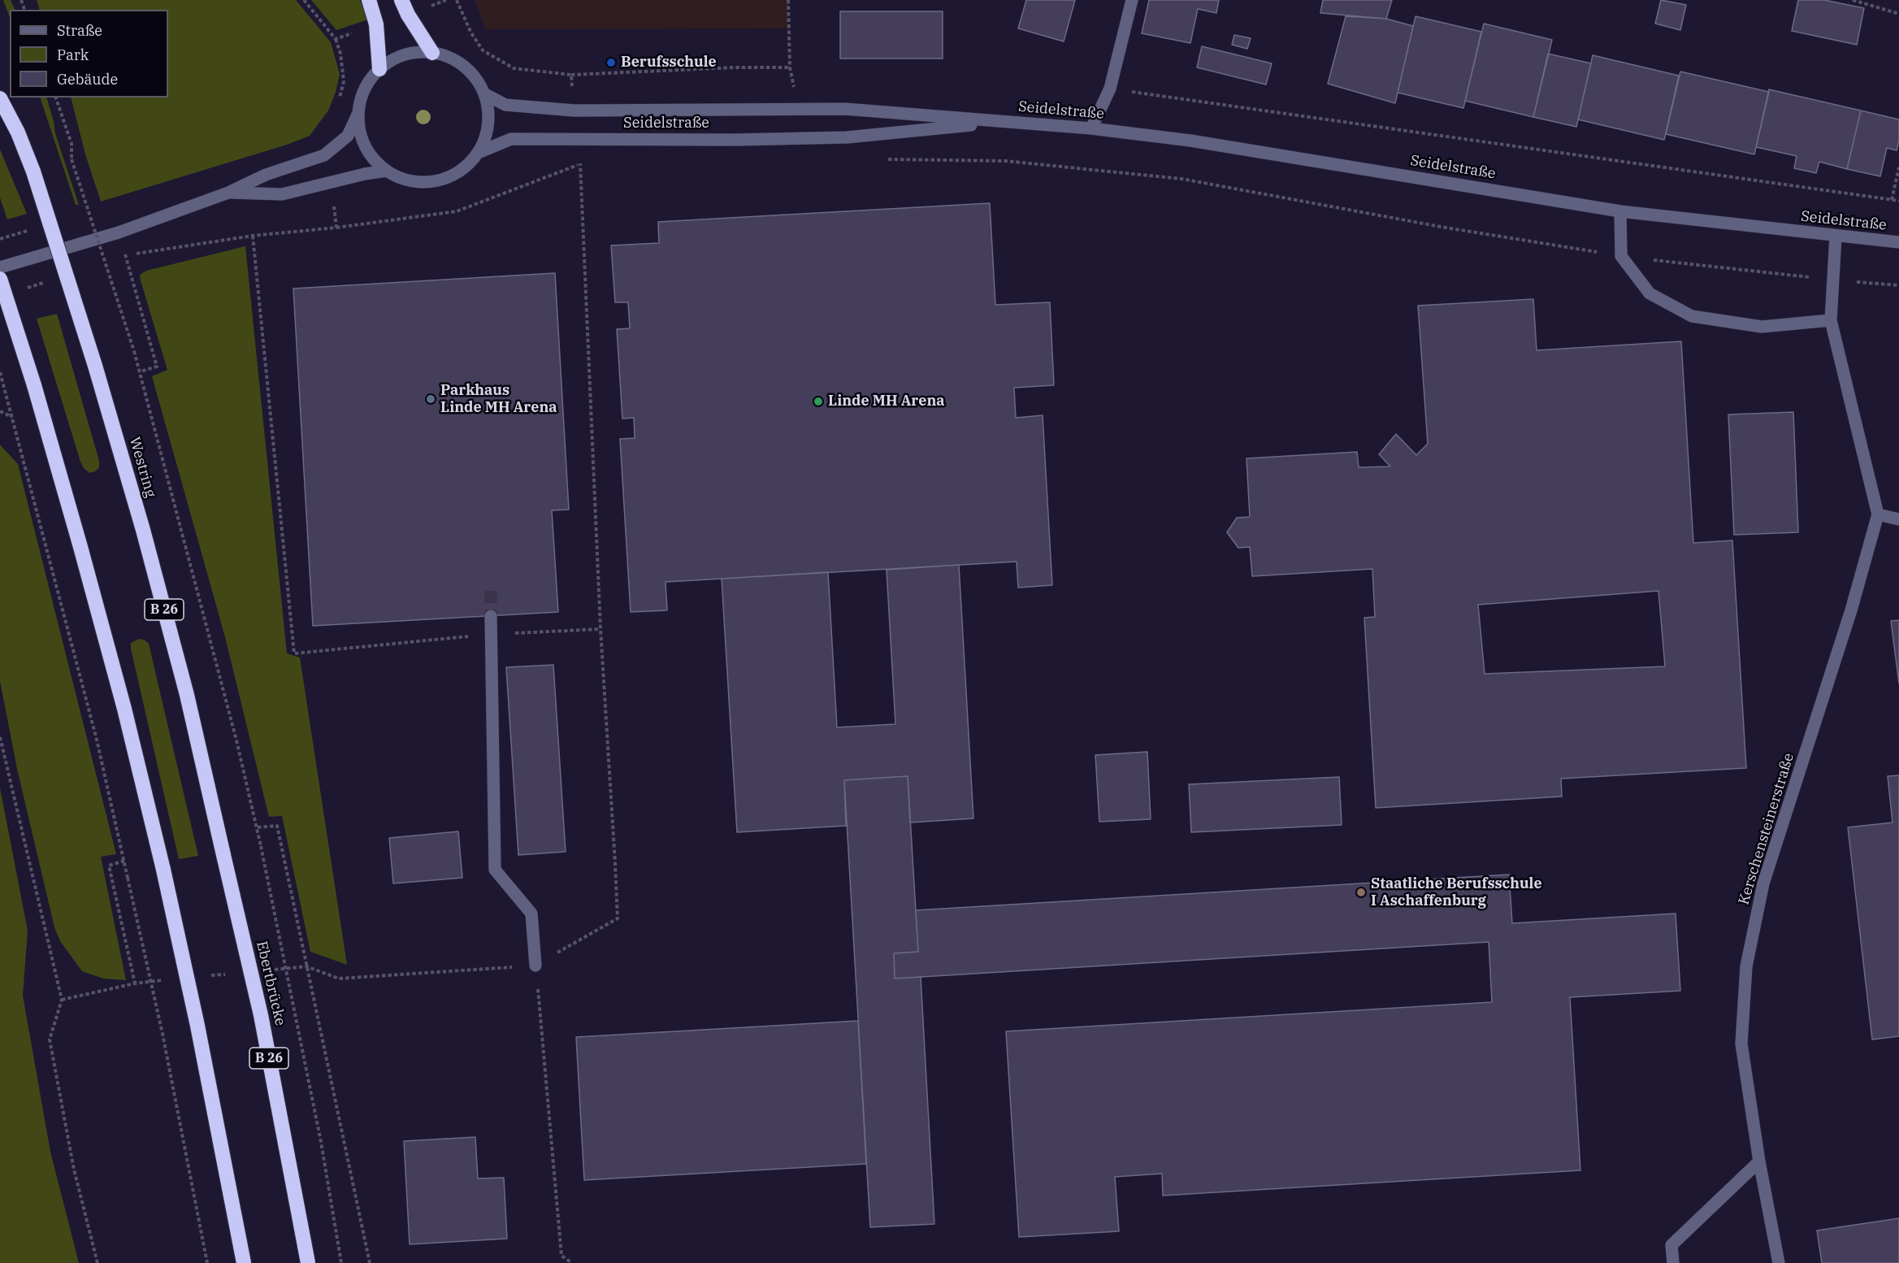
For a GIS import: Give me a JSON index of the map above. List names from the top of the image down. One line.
{"streets":{"highway":["Westring","B 26","Ebertbrücke"],"street":["Seidelstraße","Kerschensteinerstraße"]},"crossings":[["Seidelstraße","Kerschensteinerstraße"],["Westring","Ebertbrücke"]],"places":["Berufsschule","Parkhaus Linde MH Arena","Linde MH Arena","Staatliche Berufsschule I Aschaffenburg"],"legend":["Straße","Park","Gebäude"]}
